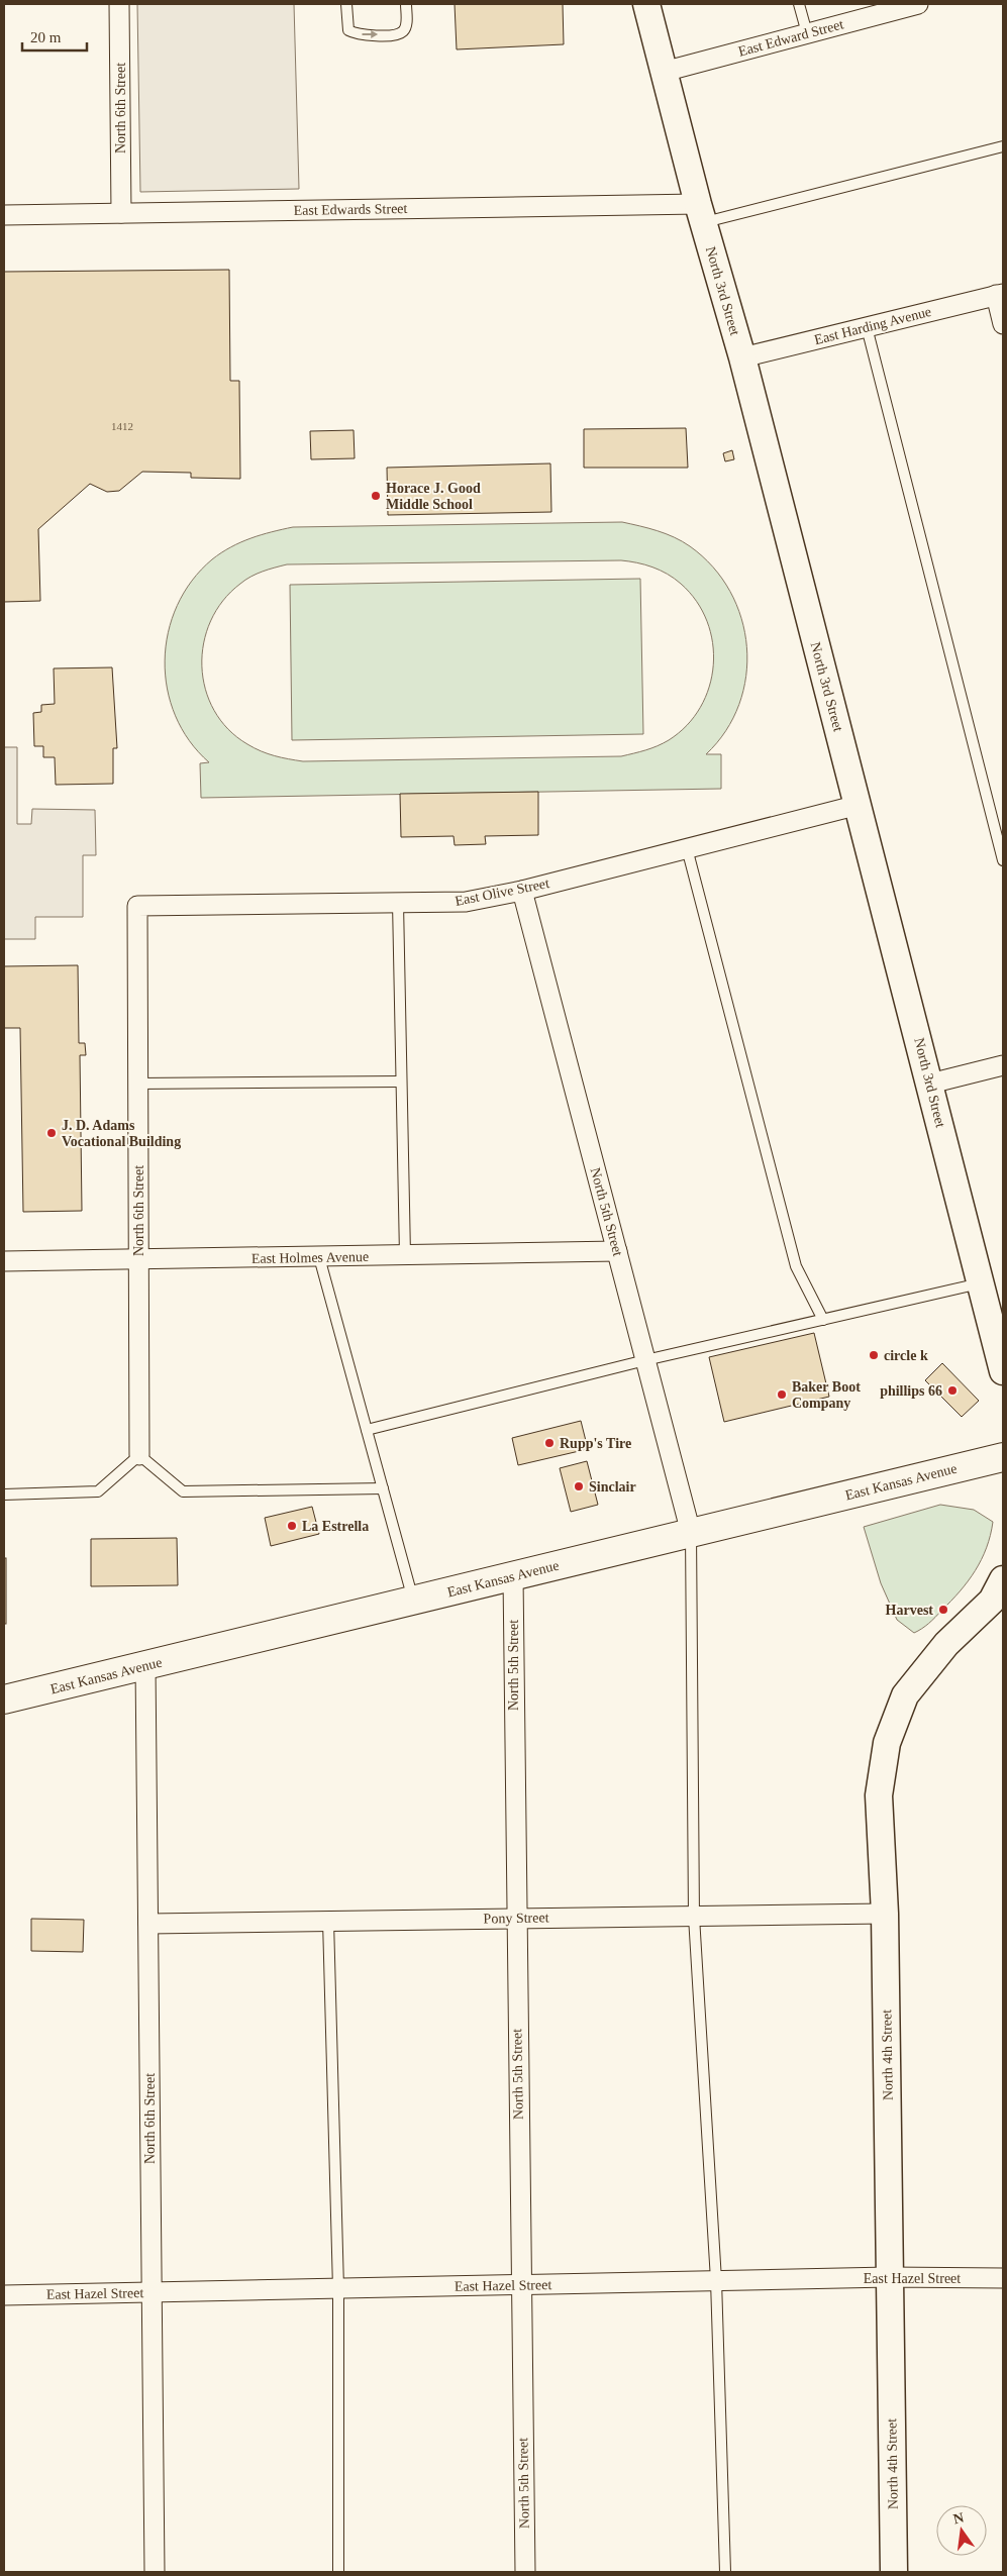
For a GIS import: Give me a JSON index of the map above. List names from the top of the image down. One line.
{"streets":{"main road":["North 3rd Street","East Kansas Avenue","North 4th Street"],"street":["East Edward Street","North 6th Street","East Edwards Street","East Harding Avenue","East Olive Street","North 5th Street","East Holmes Avenue","Pony Street","East Hazel Street"]},"crossings":[["East Edward Street","North 3rd Street"],["North 6th Street","East Edwards Street"],["North 6th Street","East Olive Street"],["North 6th Street","East Holmes Avenue"],["North 6th Street","East Kansas Avenue"],["North 6th Street","Pony Street"],["North 6th Street","East Hazel Street"],["East Edwards Street","North 3rd Street"],["North 3rd Street","East Harding Avenue"],["North 3rd Street","East Olive Street"],["East Olive Street","North 5th Street"],["North 5th Street","East Holmes Avenue"],["North 5th Street","East Kansas Avenue"],["North 5th Street","Pony Street"],["North 5th Street","East Hazel Street"],["Pony Street","North 4th Street"],["North 4th Street","East Hazel Street"]],"places":["Horace J. Good Middle School","J. D. Adams Vocational Building","circle k","phillips 66","Baker Boot Company","Rupp's Tire","Sinclair","La Estrella","Harvest"],"house_numbers":["1412"],"scale_bar":"20 m","north":"top"}
